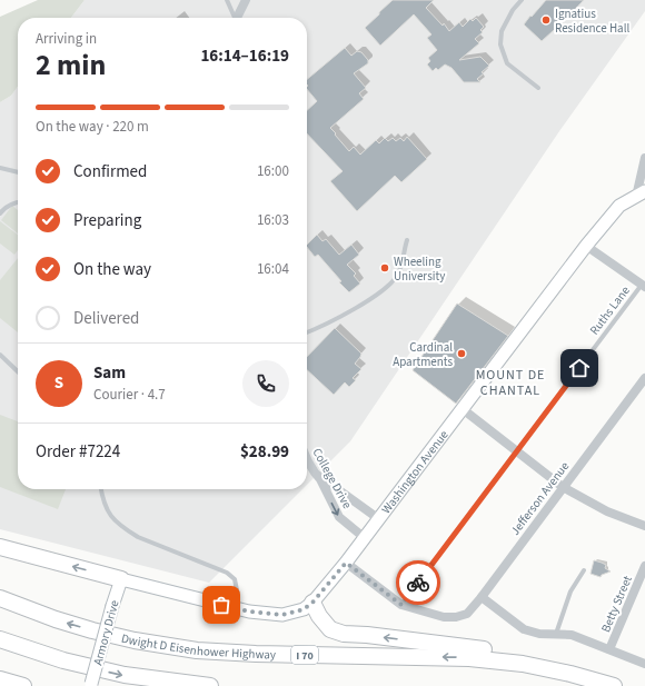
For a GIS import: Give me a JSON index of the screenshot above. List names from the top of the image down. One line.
{"streets":{"highway":["Dwight D Eisenhower Highway","I 70"],"street":["Washington Avenue","College Drive","Jefferson Avenue","Betty Street","Armory Drive"],"lane":["Ruths Lane"]},"crossings":[["Ruths Lane","Jefferson Avenue"],["Washington Avenue","College Drive"],["Washington Avenue","Armory Drive"]],"districts":["MOUNT DE CHANTAL"],"places":["Ignatius Residence Hall","Wheeling University","Cardinal Apartments"],"page":{"heading":["2 min","Arriving in","16:14–16:19"],"panel":["Sam","Courier · 4.7","Order #7224","$28.99"],"bar":"On the way · 220 m","list":[["Confirmed","16:00"],["Preparing","16:03"],["On the way","16:04"],"Delivered"],"round":"S"}}
